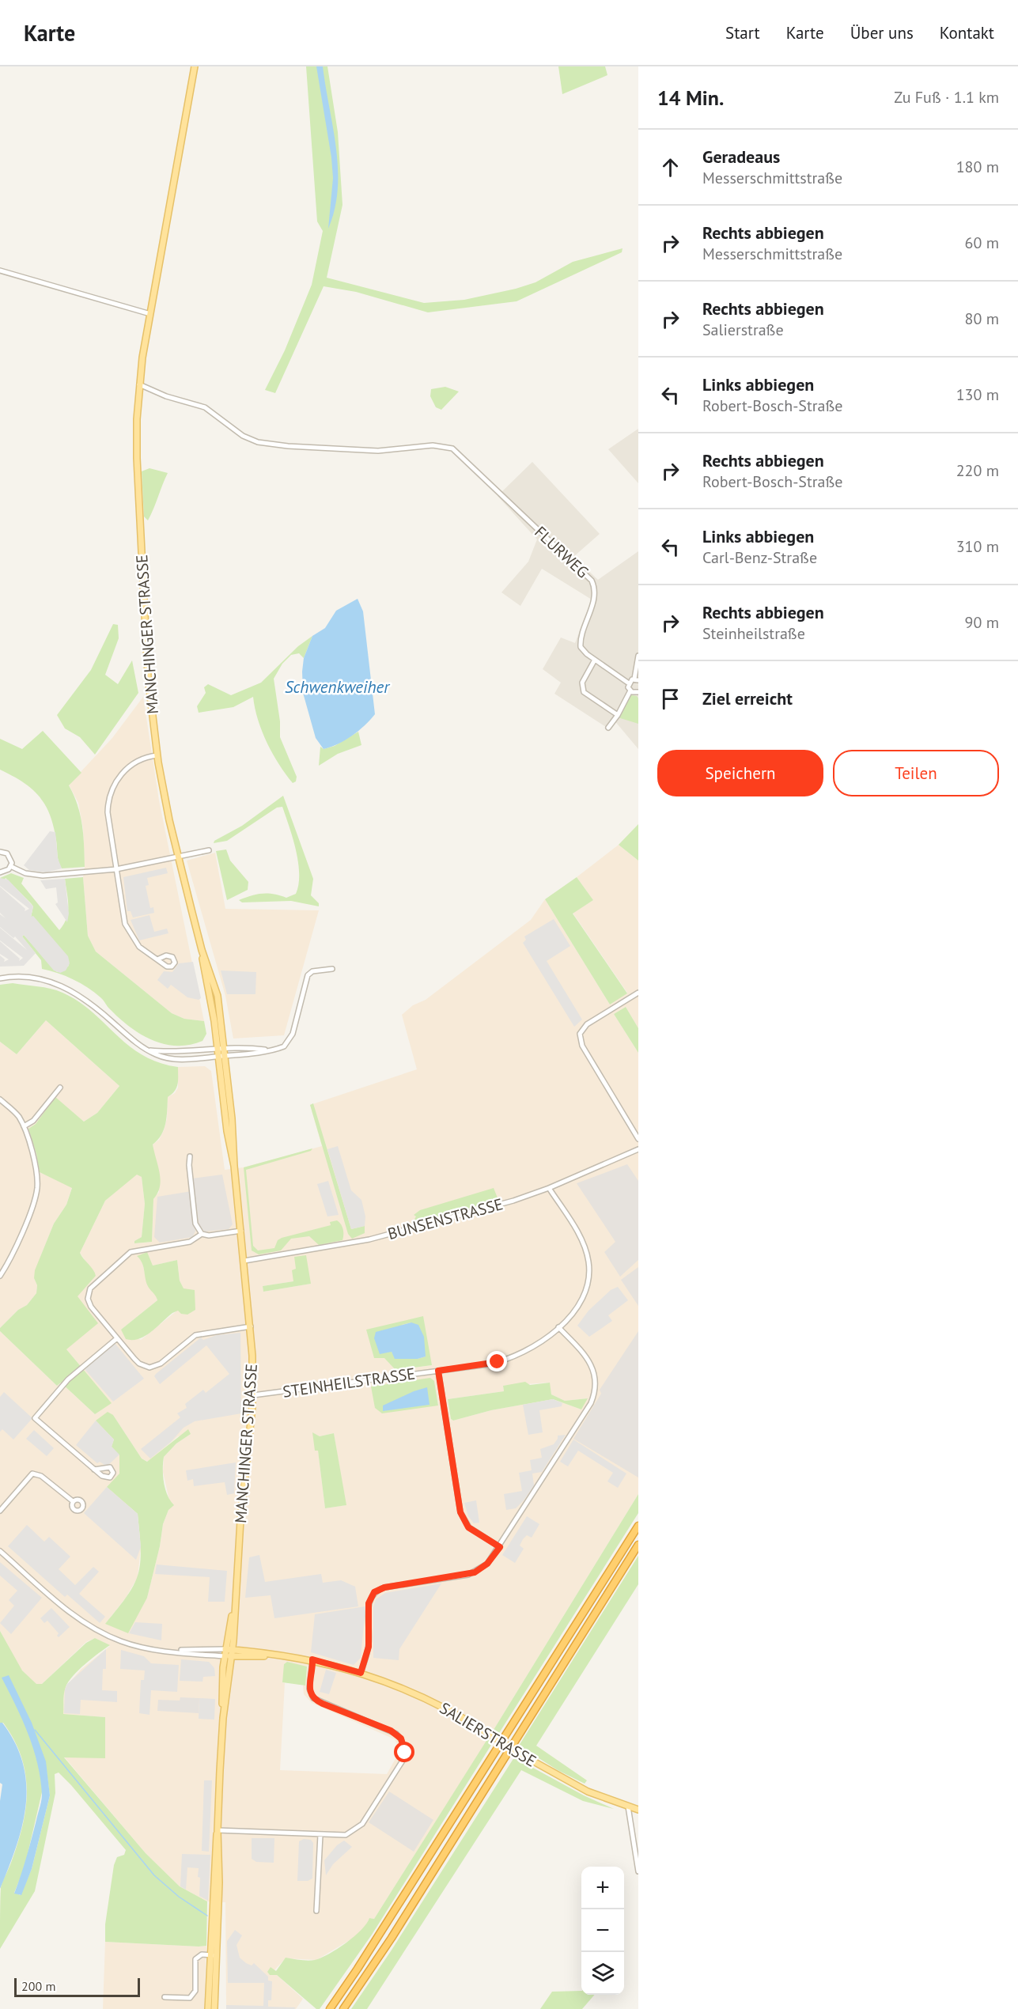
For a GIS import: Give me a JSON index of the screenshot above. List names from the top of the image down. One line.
{"streets":{"main road":["MANCHINGER STRASSE","SALIERSTRASSE"],"street":["FLURWEG","BUNSENSTRASSE","STEINHEILSTRASSE"]},"crossings":[["FLURWEG","MANCHINGER STRASSE"],["MANCHINGER STRASSE","BUNSENSTRASSE"],["MANCHINGER STRASSE","STEINHEILSTRASSE"],["MANCHINGER STRASSE","SALIERSTRASSE"],["BUNSENSTRASSE","STEINHEILSTRASSE"]],"water":["Schwenkweiher"],"scale_bar":"200 m","page":{"header":"Karte","nav":["Start","Karte","Über uns","Kontakt"],"heading":["14 Min.","Zu Fuß · 1.1 km"],"list":[["Geradeaus","Messerschmittstraße","180 m"],["Rechts abbiegen","Messerschmittstraße","60 m"],["Rechts abbiegen","Salierstraße","80 m"],["Links abbiegen","Robert-Bosch-Straße","130 m"],["Rechts abbiegen","Robert-Bosch-Straße","220 m"],["Links abbiegen","Carl-Benz-Straße","310 m"],["Rechts abbiegen","Steinheilstraße","90 m"],"Ziel erreicht"],"buttons":["Speichern","Teilen"],"map_buttons":["+","−"],"scale":"200 m"}}
